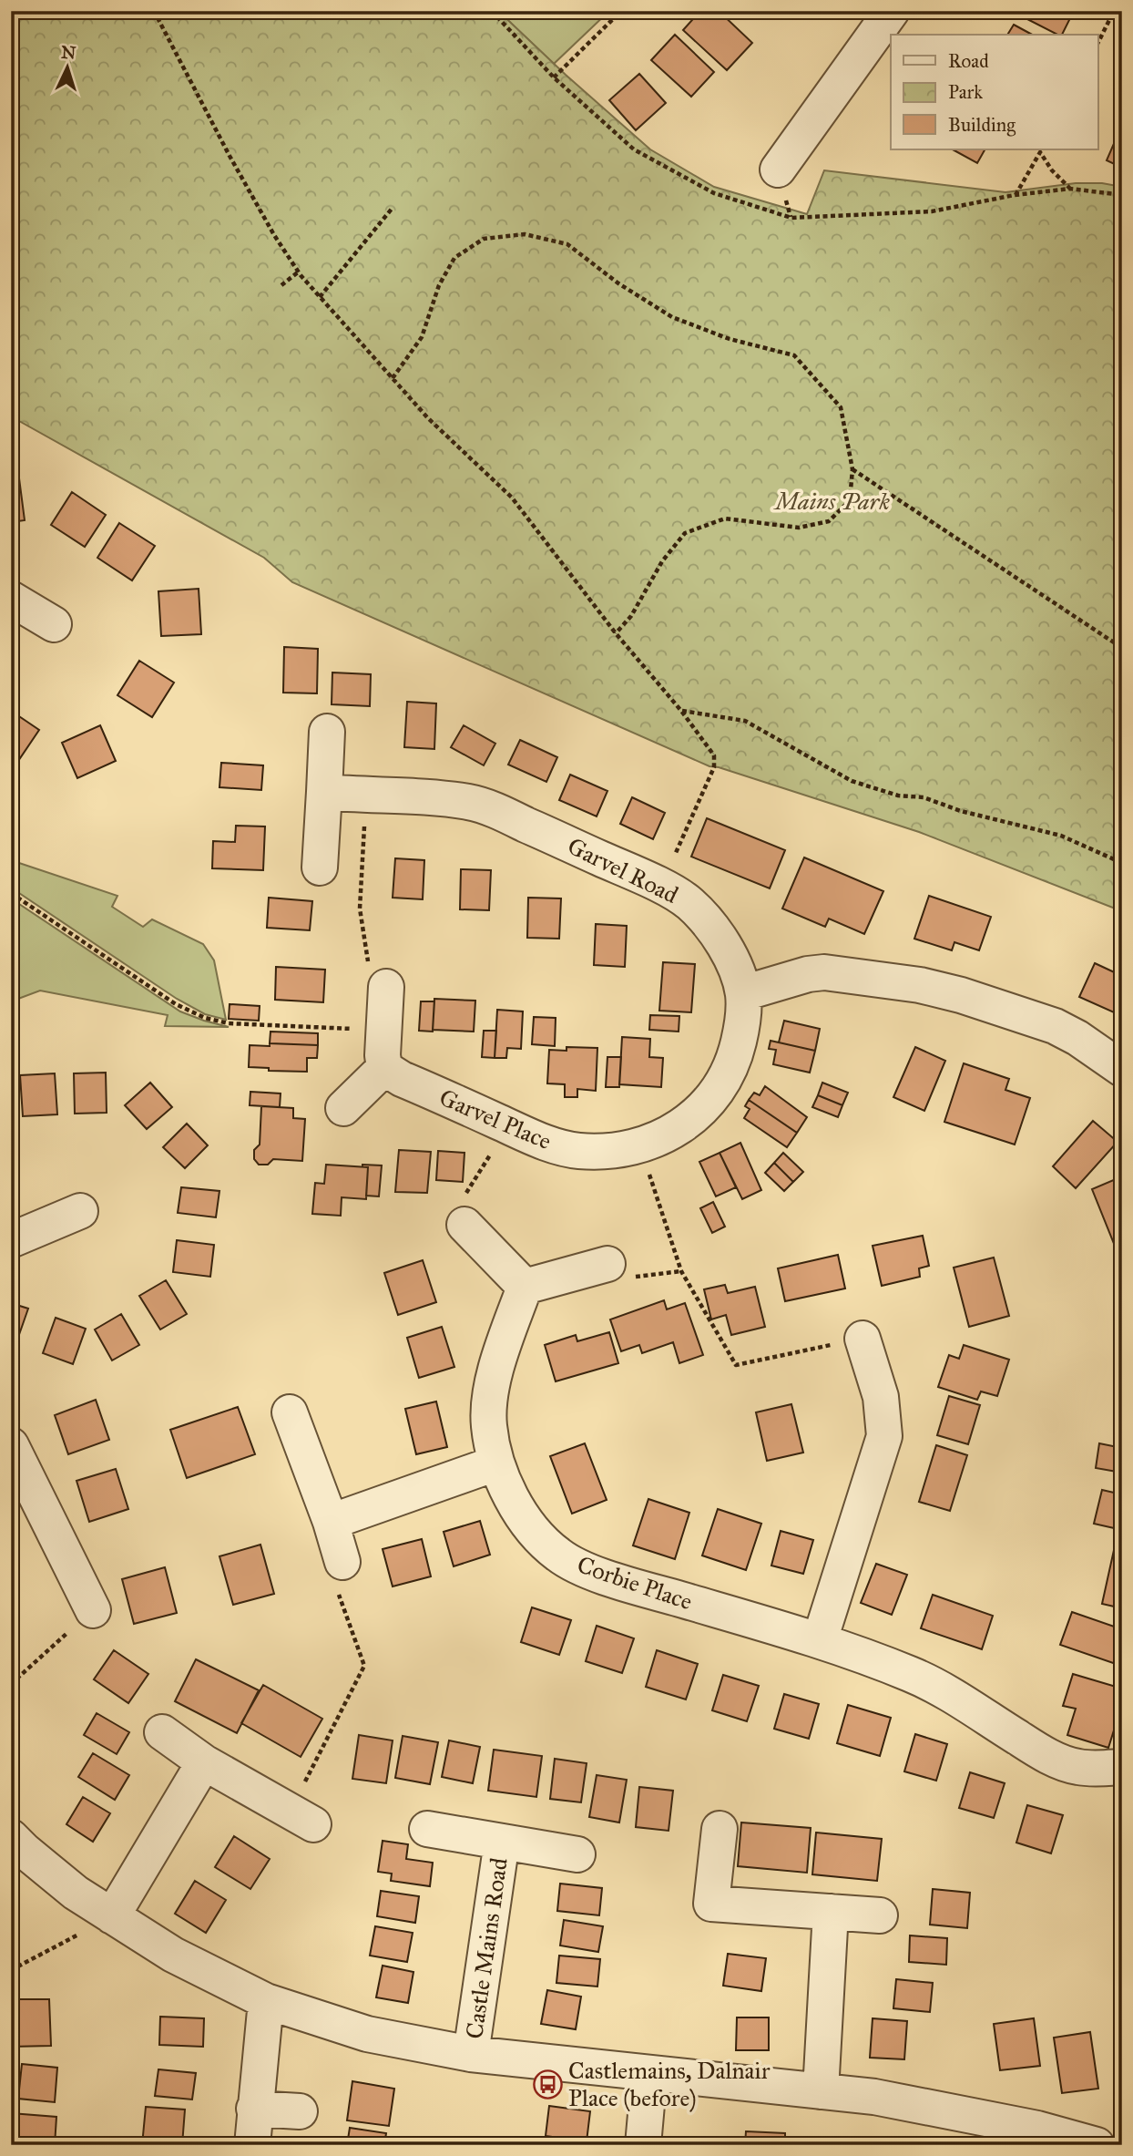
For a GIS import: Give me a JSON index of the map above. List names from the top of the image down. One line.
{"streets":{"street":["Garvel Road","Garvel Place","Corbie Place","Castle Mains Road"]},"crossings":[["Garvel Road","Garvel Place"]],"parks":["Mains Park"],"places":{"bus stop":["Castlemains, Dalnair Place (before)"]},"legend":["Road","Park","Building"],"north":"top"}
